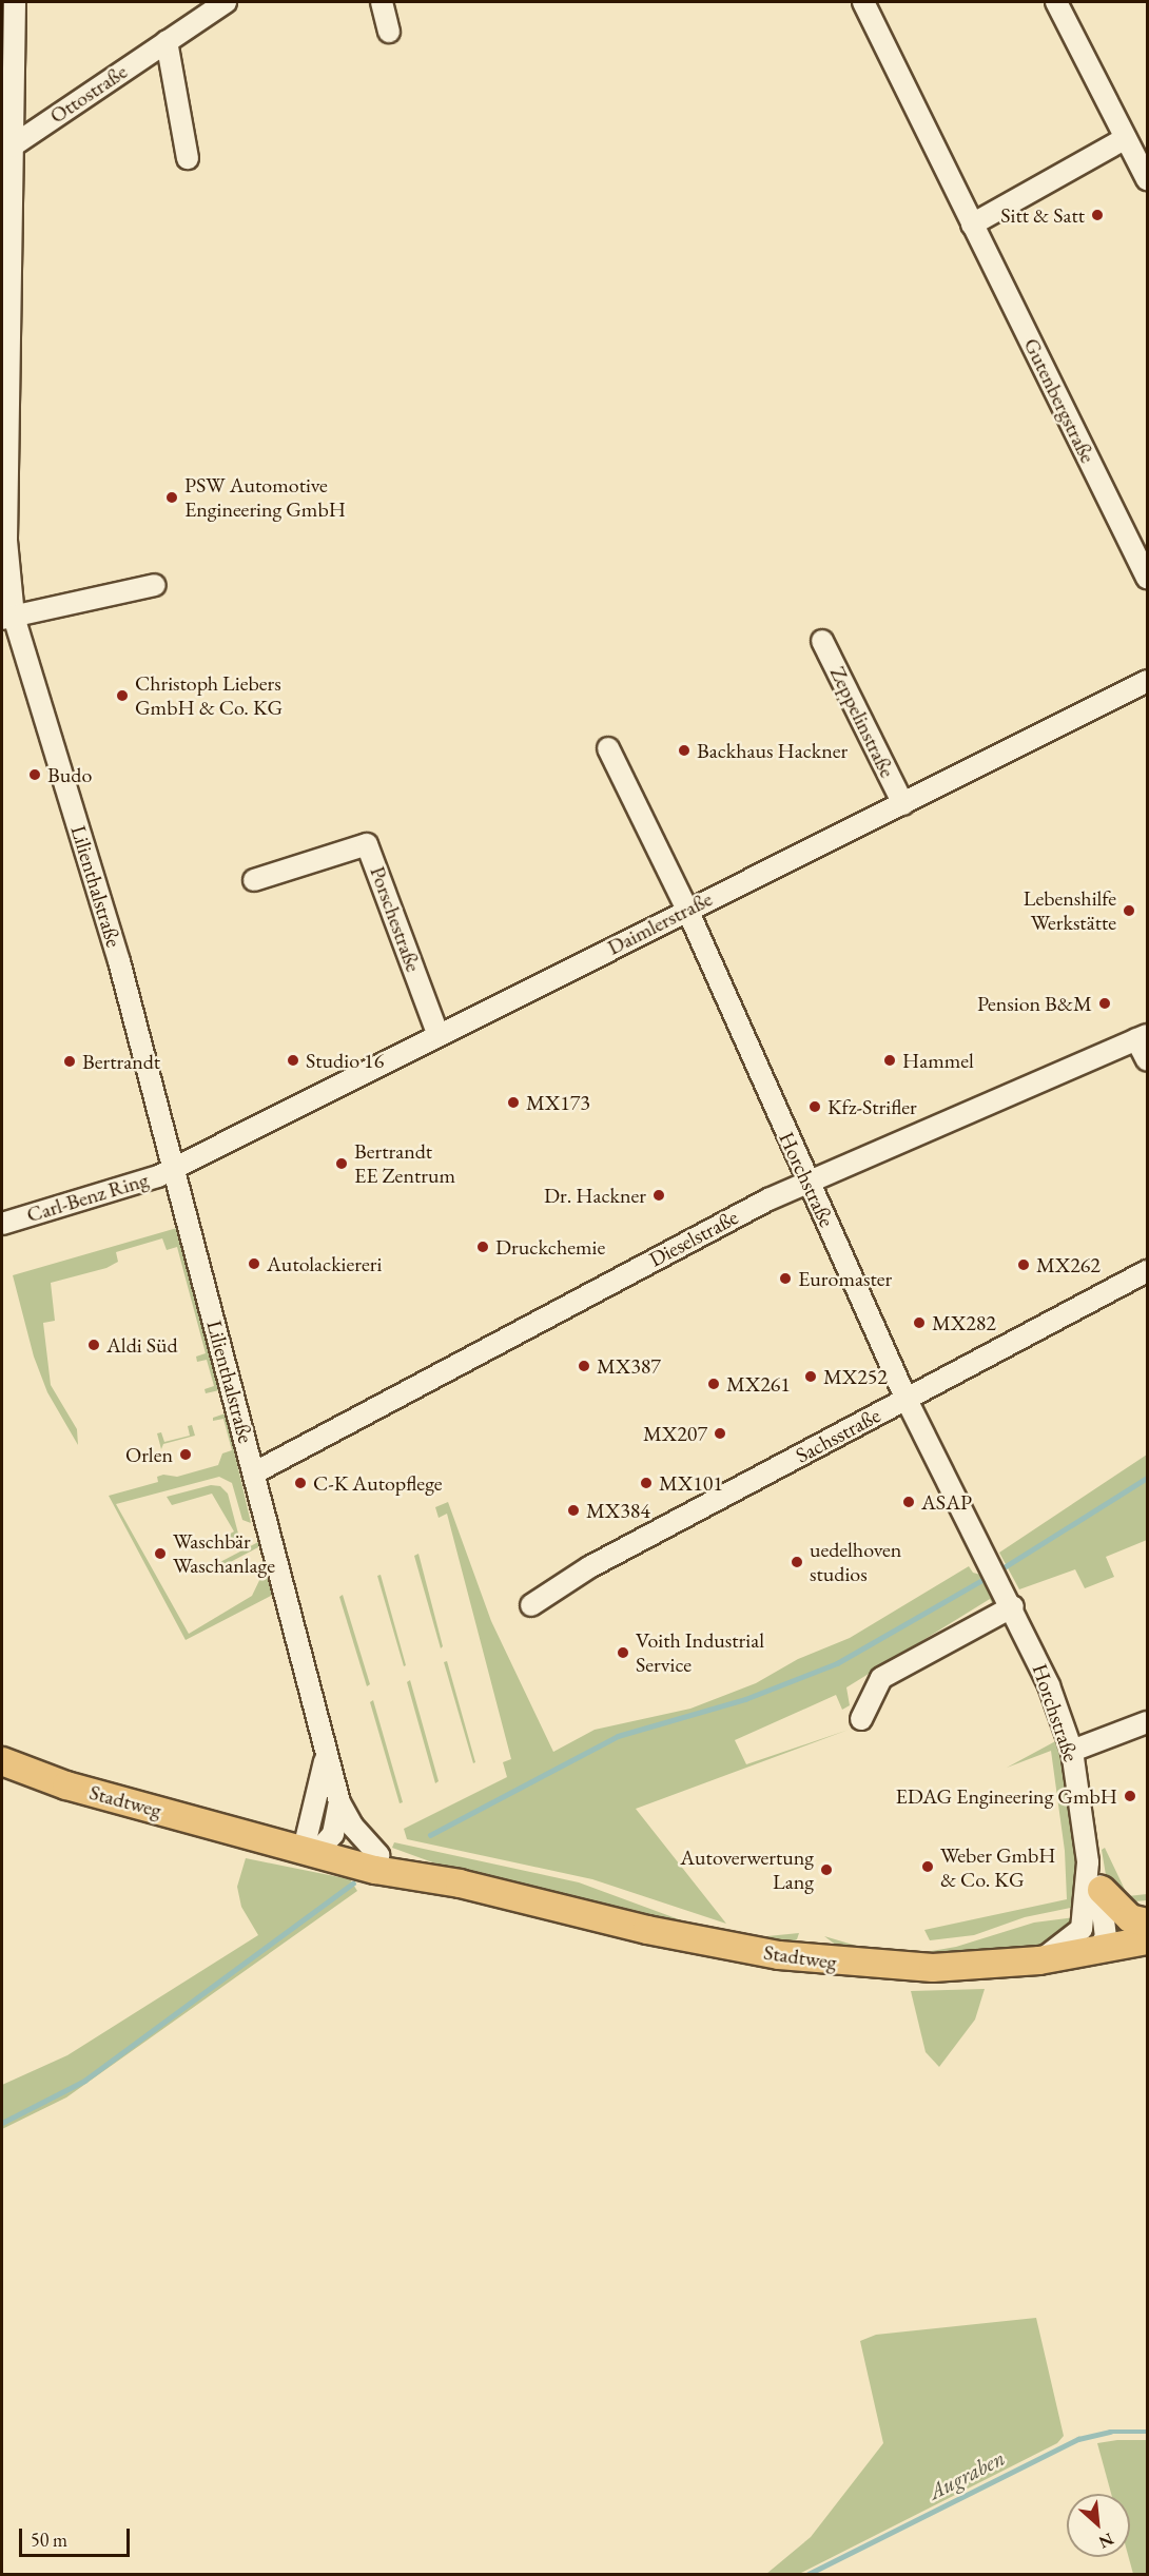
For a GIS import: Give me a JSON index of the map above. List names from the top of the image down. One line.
{"streets":{"main road":["Stadtweg"],"street":["Ottostraße","Gutenbergstraße","Zeppelinstraße","Lilienthalstraße","Porschestraße","Daimlerstraße","Horchstraße","Carl-Benz Ring","Dieselstraße","Sachsstraße"]},"crossings":[["Ottostraße","Lilienthalstraße"],["Zeppelinstraße","Daimlerstraße"],["Lilienthalstraße","Daimlerstraße"],["Lilienthalstraße","Carl-Benz Ring"],["Lilienthalstraße","Dieselstraße"],["Lilienthalstraße","Stadtweg"],["Porschestraße","Daimlerstraße"],["Daimlerstraße","Horchstraße"],["Daimlerstraße","Carl-Benz Ring"],["Horchstraße","Dieselstraße"],["Horchstraße","Sachsstraße"],["Horchstraße","Stadtweg"]],"water":["Augraben"],"places":["Sitt & Satt","PSW Automotive Engineering GmbH","Christoph Liebers GmbH & Co. KG","Backhaus Hackner","Budo","Lebenshilfe Werkstätte","Pension B&M","Studio 16","Hammel","Bertrandt","MX173","Kfz-Strifler","Bertrandt EE Zentrum","Dr. Hackner","Druckchemie","Autolackiereri","MX262","Euromaster","MX282","Aldi Süd","MX387","MX252","MX261","MX207","Orlen","C-K Autopflege","MX101","ASAP","MX384","Waschbär Waschanlage","uedelhoven studios","Voith Industrial Service","EDAG Engineering GmbH","Weber GmbH & Co. KG","Autoverwertung Lang"],"scale_bar":"50 m","north":"bottom right"}
